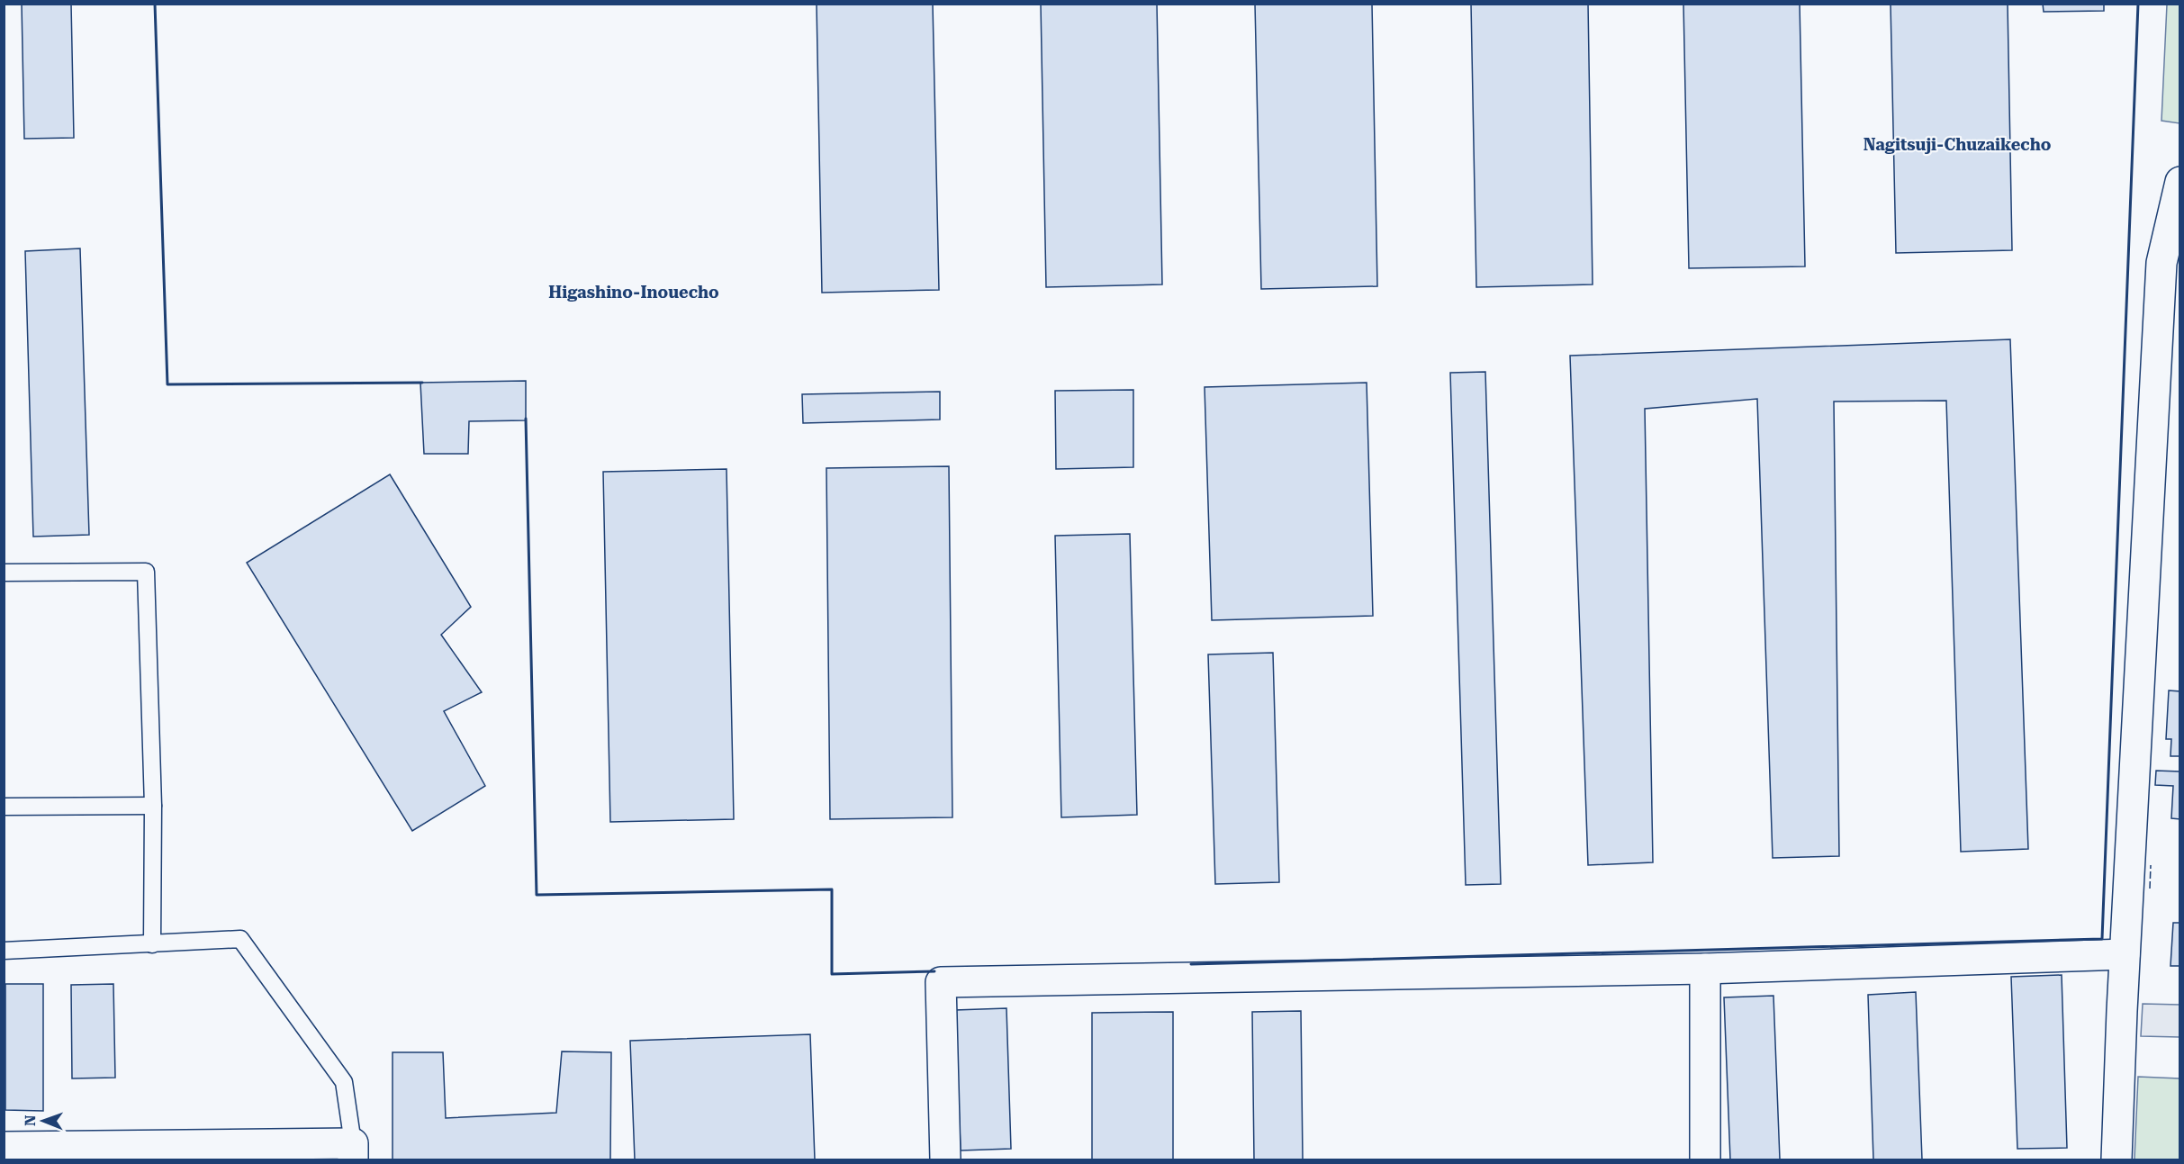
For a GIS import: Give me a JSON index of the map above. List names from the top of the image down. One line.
{"districts":["Nagitsuji-Chuzaikecho","Higashino-Inouecho"],"north":"left"}
